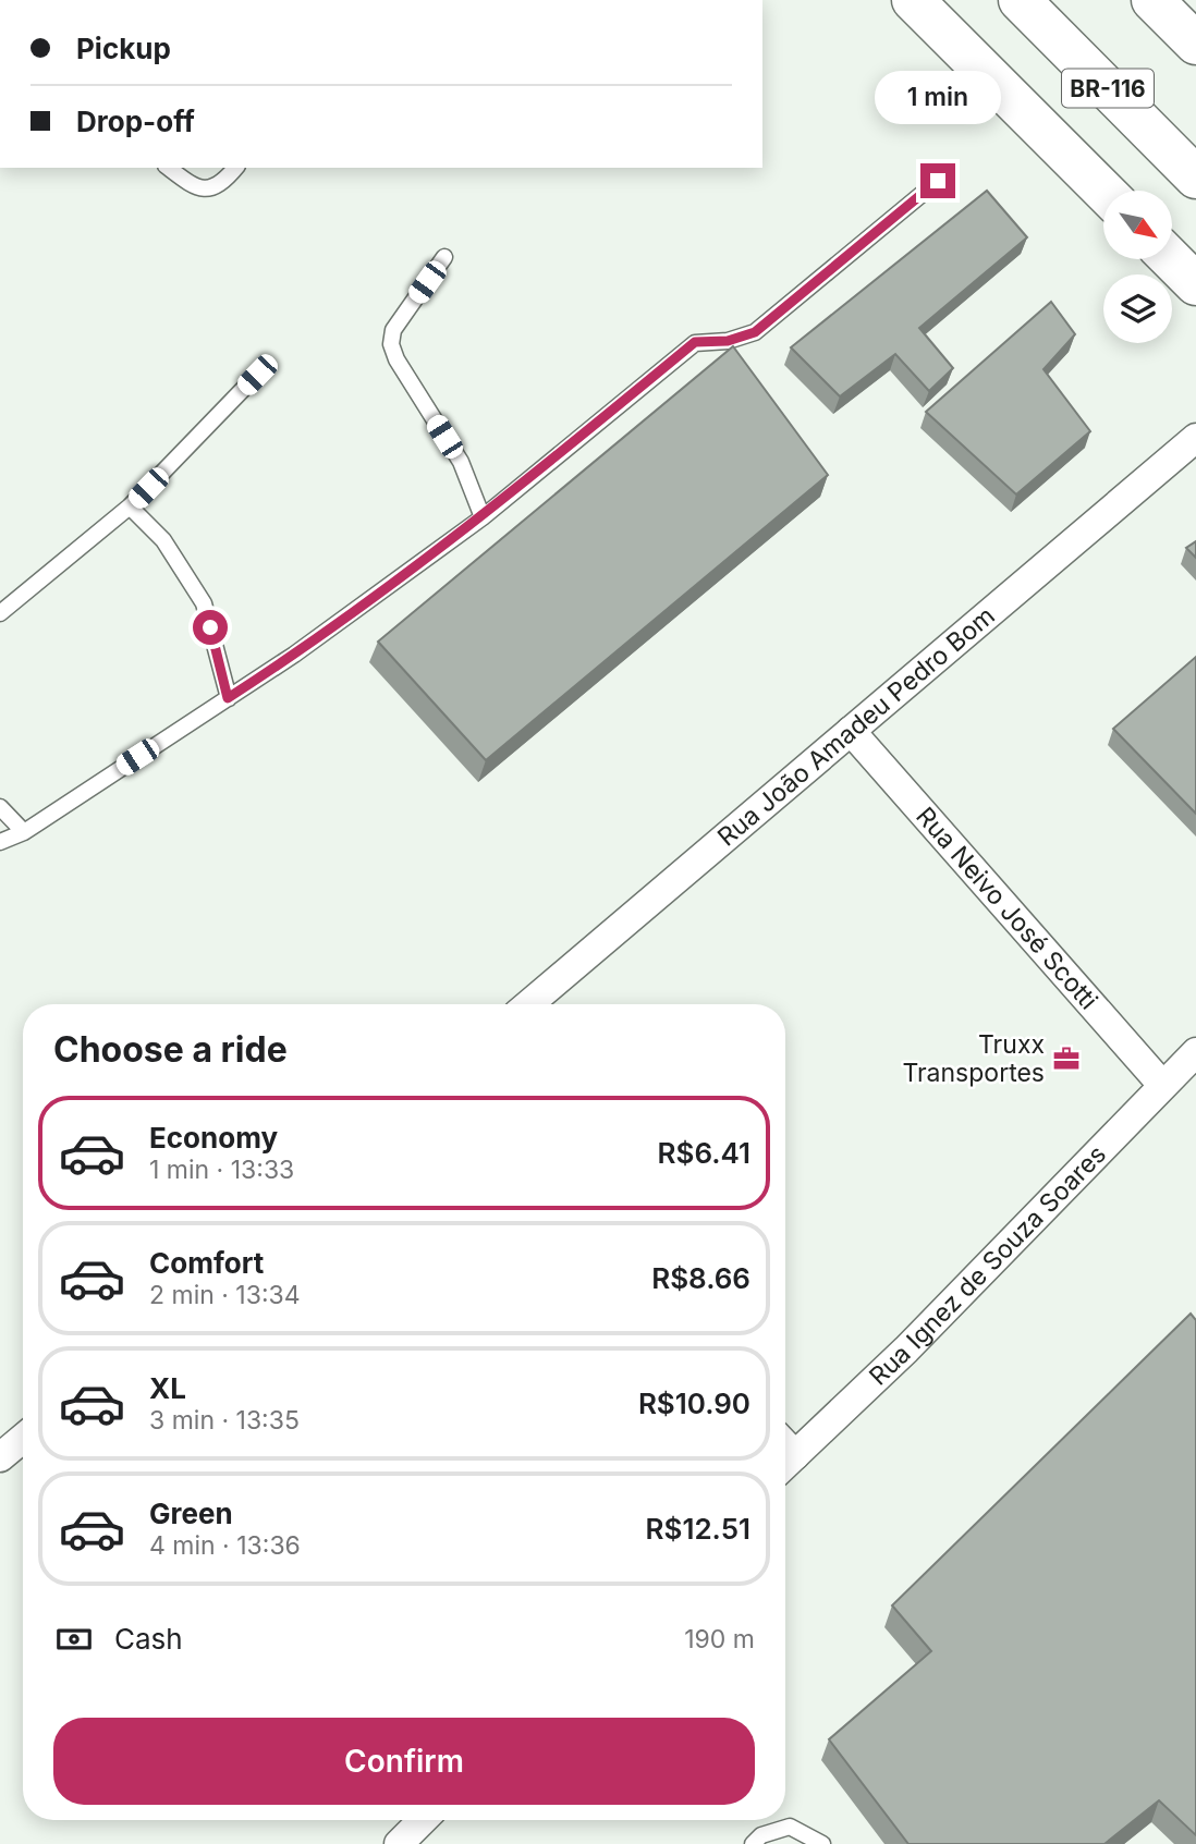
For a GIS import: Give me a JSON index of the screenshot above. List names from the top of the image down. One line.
{"streets":{"main road":["BR-116"],"street":["Rua João Amadeu Pedro Bom","Rua Neivo José Scotti","Rua Ignez de Souza Soares"]},"crossings":[["Rua João Amadeu Pedro Bom","Rua Neivo José Scotti"],["Rua Neivo José Scotti","Rua Ignez de Souza Soares"]],"places":{"office":["Truxx Transportes"]},"north":"bottom right","page":{"banner":["Pickup","Drop-off"],"bubble":"1 min","heading":"Choose a ride","list":[{"name":"Economy","note":"1 min · 13:33","value":"R$6.41"},{"name":"Comfort","note":"2 min · 13:34","value":"R$8.66"},{"name":"XL","note":"3 min · 13:35","value":"R$10.90"},{"name":"Green","note":"4 min · 13:36","value":"R$12.51"}],"pay":["Cash","190 m"],"buttons":"Confirm"}}
